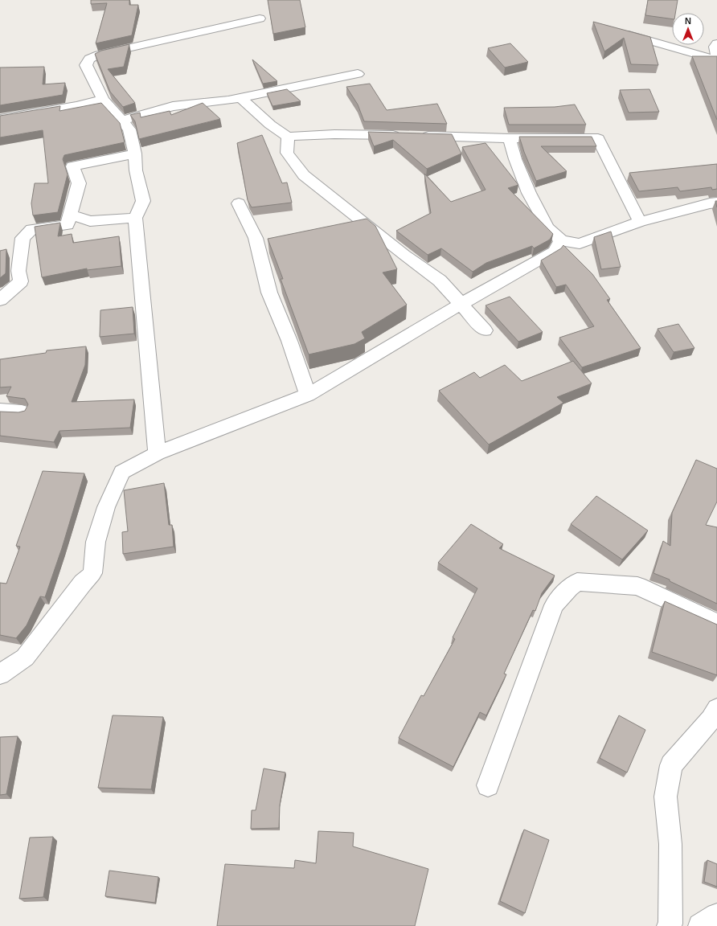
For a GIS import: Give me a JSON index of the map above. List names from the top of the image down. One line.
{"north":"top"}
